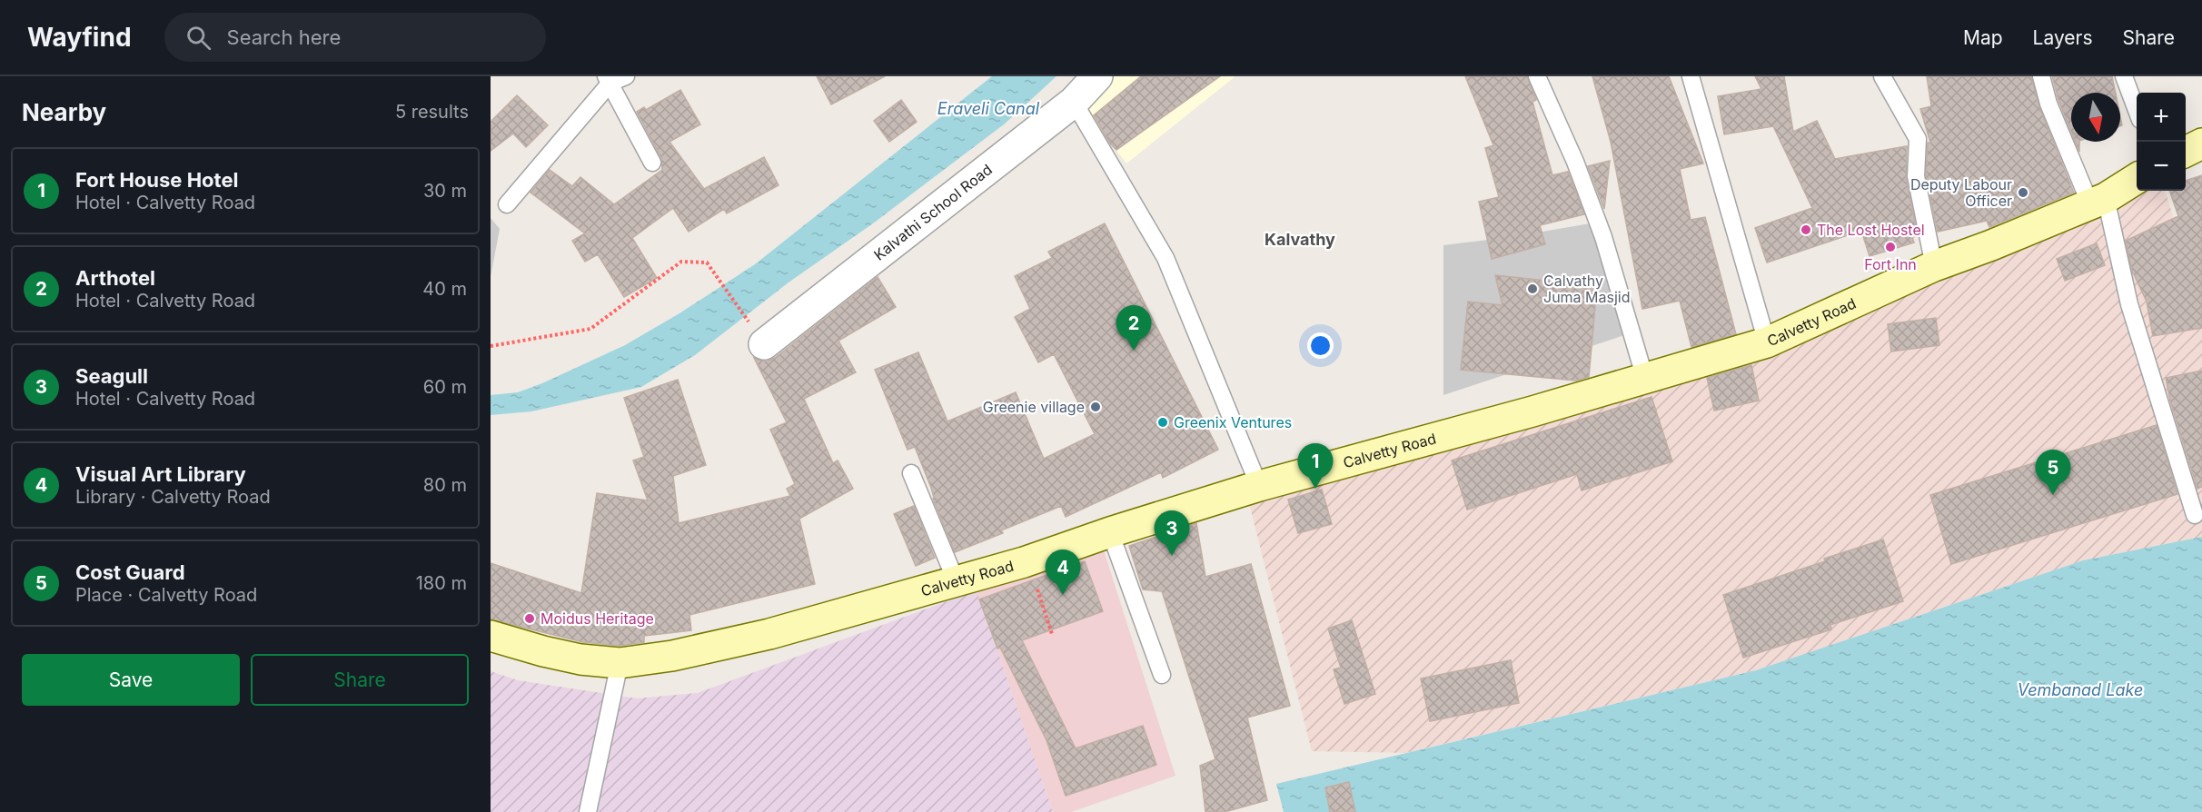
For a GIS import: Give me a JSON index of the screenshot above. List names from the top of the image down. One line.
{"streets":{"street":["Kalvathi School Road","Calvetty Road"]},"districts":["Kalvathy"],"water":["Eraveli Canal","Vembanad Lake"],"places":["Deputy Labour Officer","The Lost Hostel","Fort Inn","Calvathy Juma Masjid","Greenie village","Greenix Ventures","Moidus Heritage"],"north":"bottom","page":{"header":"Wayfind","search":"Search here","nav":["Map","Layers","Share"],"heading":["Nearby","5 results"],"map_buttons":["+","−"],"list":[{"mark":"1","name":"Fort House Hotel","note":"Hotel · Calvetty Road","value":"30 m"},{"mark":"2","name":"Arthotel","note":"Hotel · Calvetty Road","value":"40 m"},{"mark":"3","name":"Seagull","note":"Hotel · Calvetty Road","value":"60 m"},{"mark":"4","name":"Visual Art Library","note":"Library · Calvetty Road","value":"80 m"},{"mark":"5","name":"Cost Guard","note":"Place · Calvetty Road","value":"180 m"}],"pins":["2","1","5","3","4"],"buttons":["Save","Share"]}}
